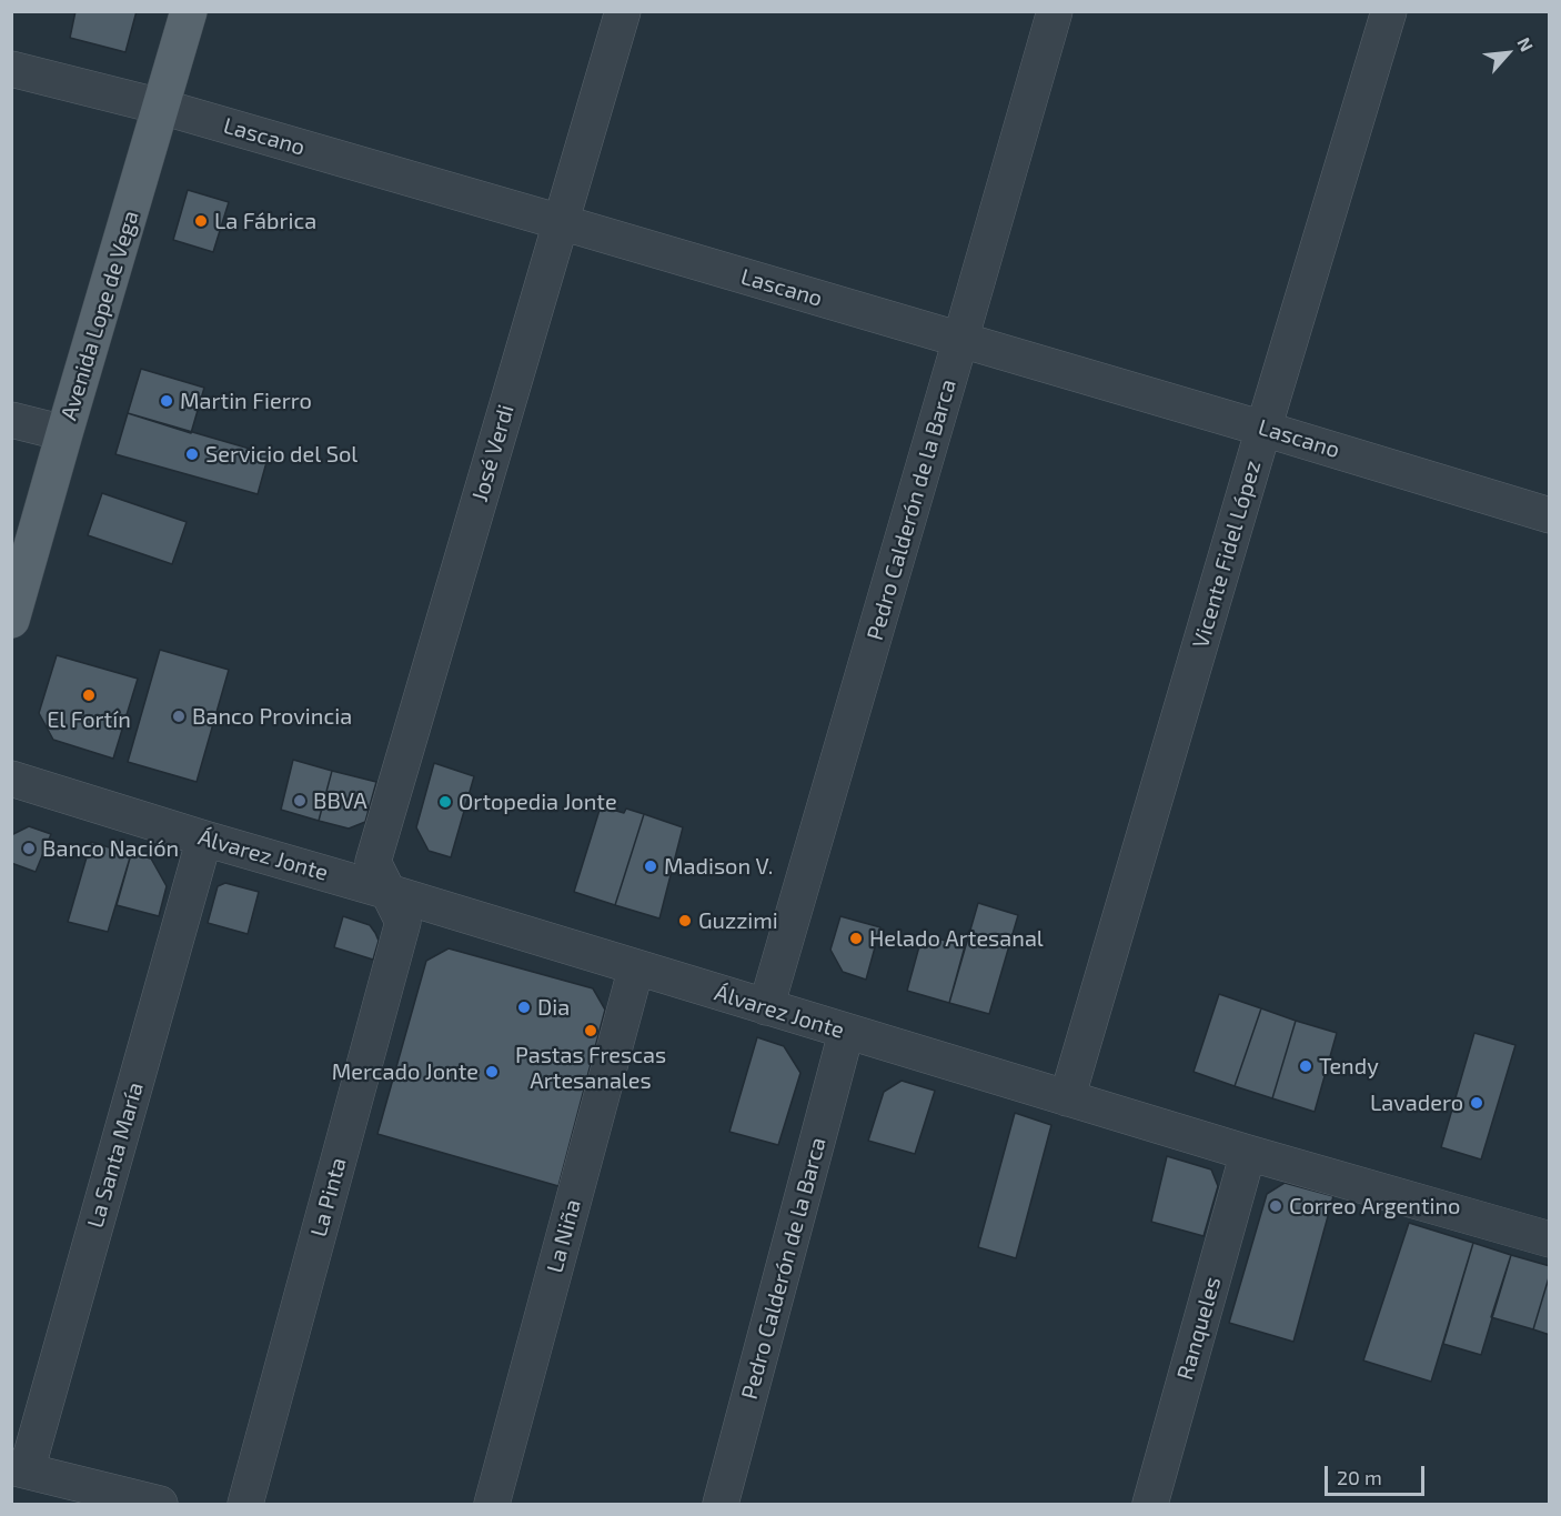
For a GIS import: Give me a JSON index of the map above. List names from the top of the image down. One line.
{"streets":{"main road":["Avenida Lope de Vega"],"street":["Lascano","José Verdi","Pedro Calderón de la Barca","Vicente Fidel López","Álvarez Jonte","La Santa María","La Pinta","La Niña","Ranqueles"]},"crossings":[["Lascano","Avenida Lope de Vega"],["Lascano","José Verdi"],["Lascano","Pedro Calderón de la Barca"],["Lascano","Vicente Fidel López"],["José Verdi","Álvarez Jonte"],["José Verdi","La Pinta"],["Pedro Calderón de la Barca","Álvarez Jonte"],["Vicente Fidel López","Álvarez Jonte"],["Álvarez Jonte","La Santa María"],["Álvarez Jonte","La Pinta"],["Álvarez Jonte","La Niña"],["Álvarez Jonte","Ranqueles"]],"places":["La Fábrica","Martin Fierro","Servicio del Sol","El Fortín","Banco Provincia","BBVA","Ortopedia Jonte","Banco Nación","Madison V.","Guzzimi","Helado Artesanal","Dia","Pastas Frescas Artesanales","Tendy","Mercado Jonte","Lavadero","Correo Argentino"],"scale_bar":"20 m","north":"top right"}
